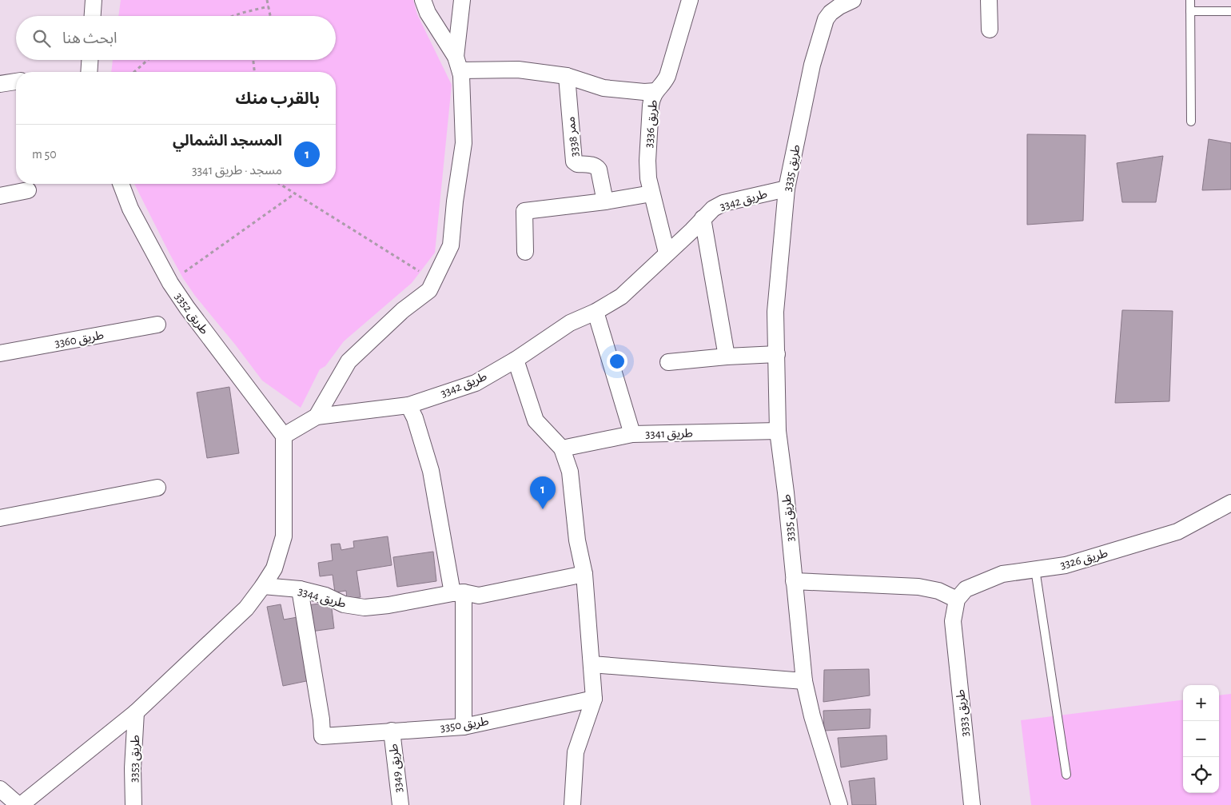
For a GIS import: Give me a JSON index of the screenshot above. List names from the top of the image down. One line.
{"streets":{"street":["طريق 3336","ممر 3338","طريق 3335","طريق 3342","طريق 3352","طريق 3360","طريق 3341","طريق 3326","طريق 3344","طريق 3333","طريق 3350","طريق 3353","طريق 3349"]},"crossings":[["طريق 3336","طريق 3342"],["طريق 3335","طريق 3342"],["طريق 3335","طريق 3341"],["طريق 3326","طريق 3333"],["طريق 3344","طريق 3350"],["طريق 3350","طريق 3349"]],"page":{"search":"ابحث هنا","heading":"بالقرب منك","list":[{"mark":"1","name":"المسجد الشمالي","note":"مسجد · طريق 3341","value":"50 m"}],"pins":"1","map_buttons":["+","−"]}}
